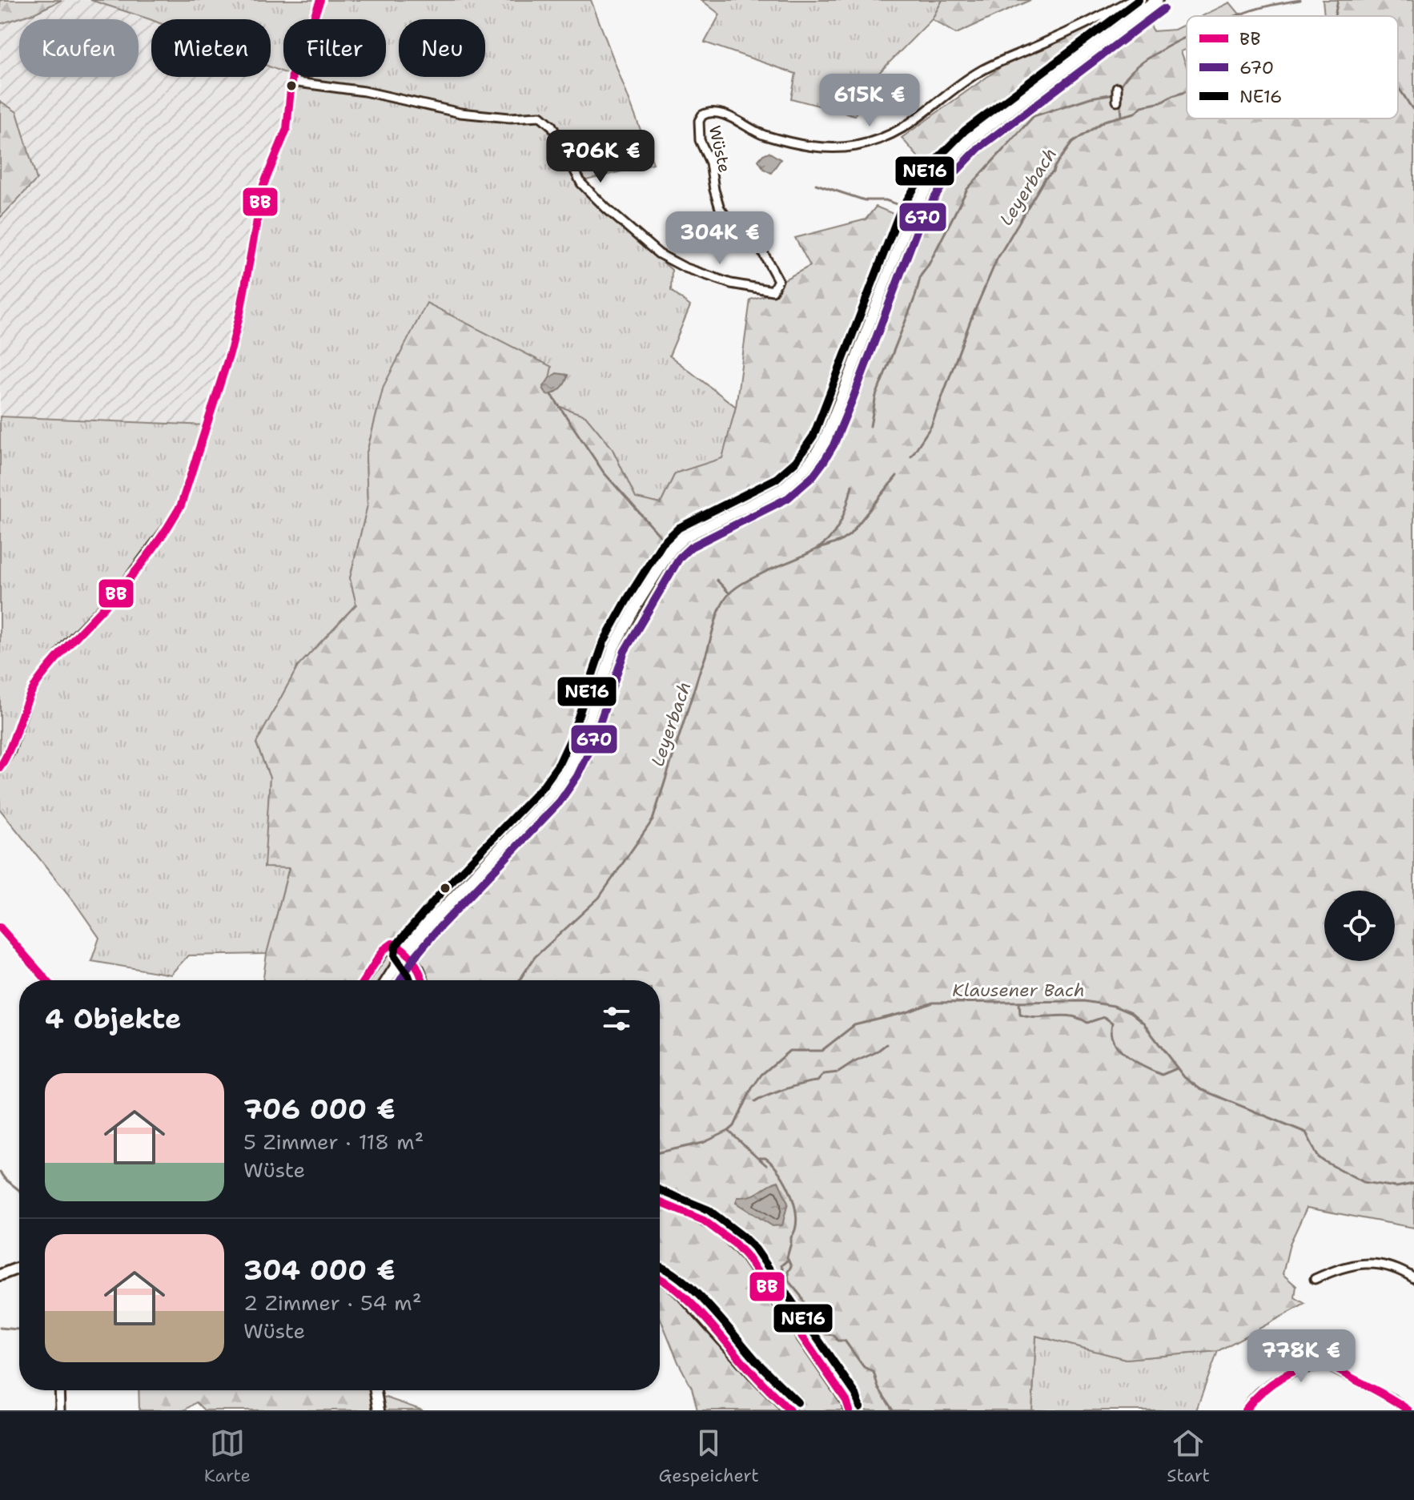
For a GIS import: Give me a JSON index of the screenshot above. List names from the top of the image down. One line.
{"streets":{"street":["Wüste"]},"water":["Leyerbach","Klausener Bach"],"lines":["transit line BB","transit line NE16","transit line 670"],"legend":["BB","670","NE16"],"page":{"chip":["Kaufen","Mieten","Filter","Neu"],"price":["615K €","706K €","304K €","778K €"],"heading":"4 Objekte","list":[{"name":"706 000 €","note":"5 Zimmer · 118 m² · Wüste"},{"name":"304 000 €","note":"2 Zimmer · 54 m² · Wüste"}],"tabs":["Karte","Gespeichert","Start"]}}
